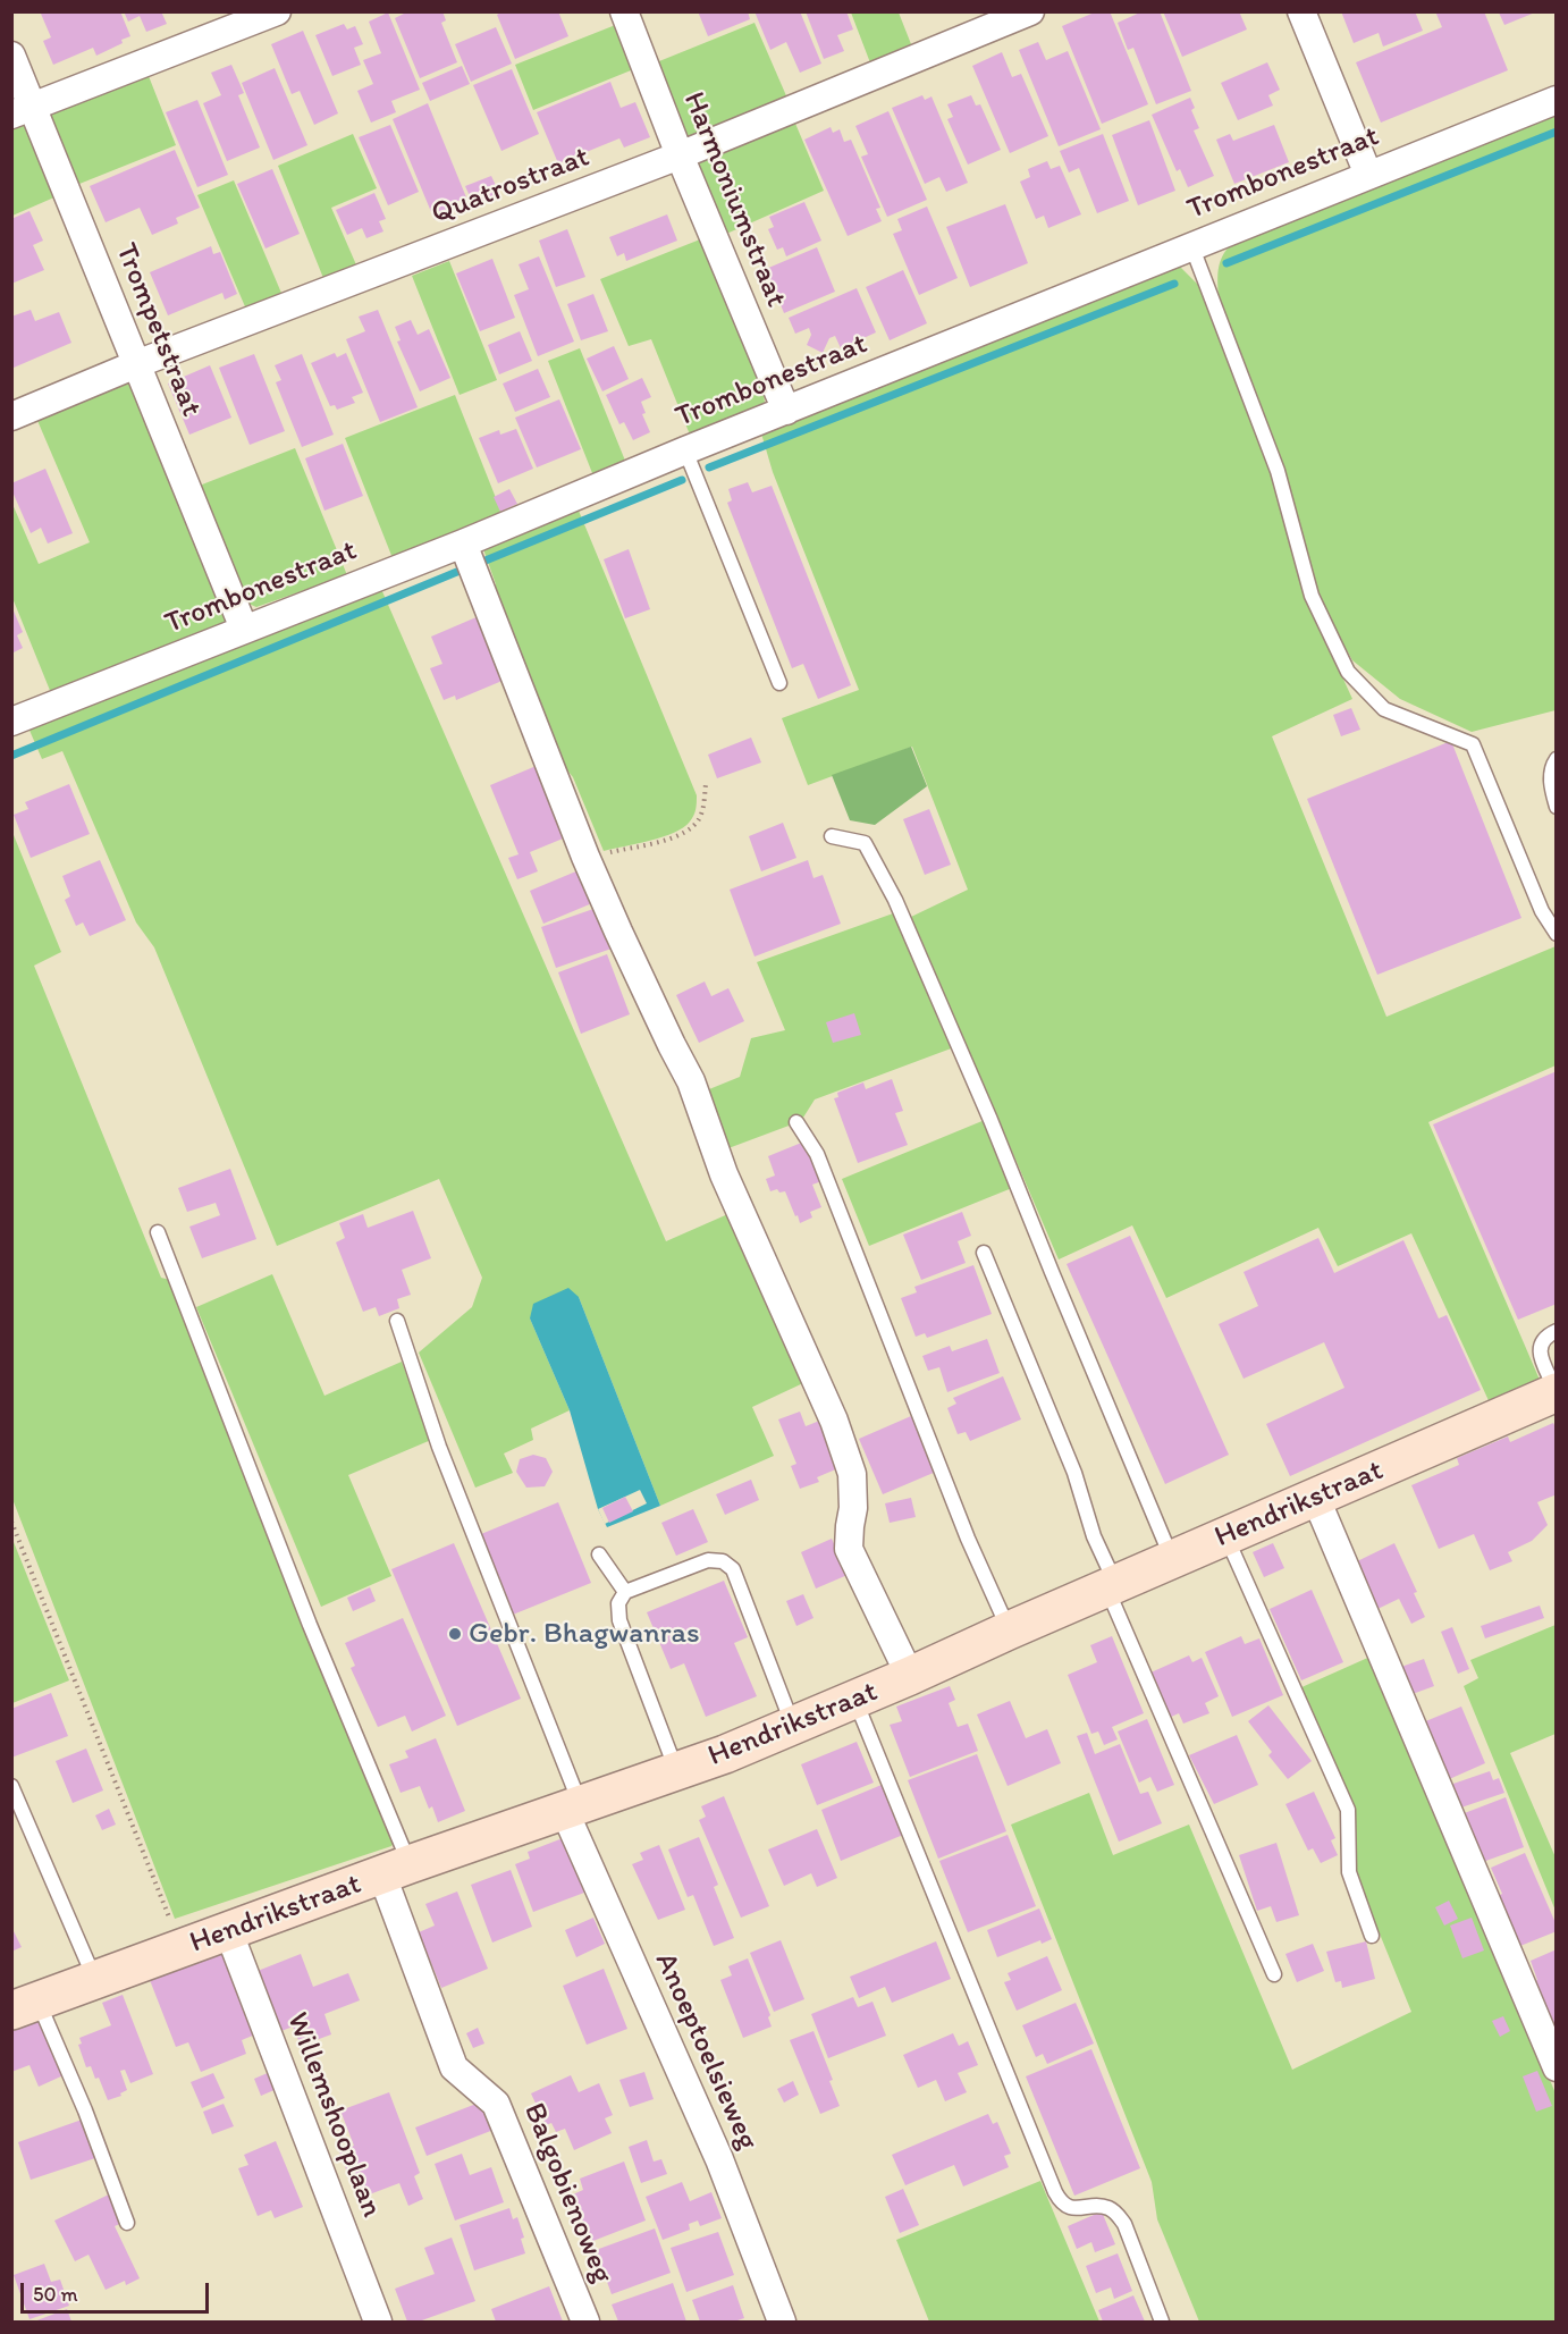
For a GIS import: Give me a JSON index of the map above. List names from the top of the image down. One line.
{"streets":{"street":["Trombonestraat","Quatrostraat","Harmoniumstraat","Trompetstraat","Hendrikstraat","Anoeptoelsieweg","Willemshooplaan","Balgobienoweg"]},"crossings":[["Trombonestraat","Harmoniumstraat"],["Trombonestraat","Trompetstraat"],["Quatrostraat","Harmoniumstraat"],["Quatrostraat","Trompetstraat"],["Hendrikstraat","Anoeptoelsieweg"],["Hendrikstraat","Willemshooplaan"],["Hendrikstraat","Balgobienoweg"]],"places":["Gebr. Bhagwanras"],"scale_bar":"50 m"}
